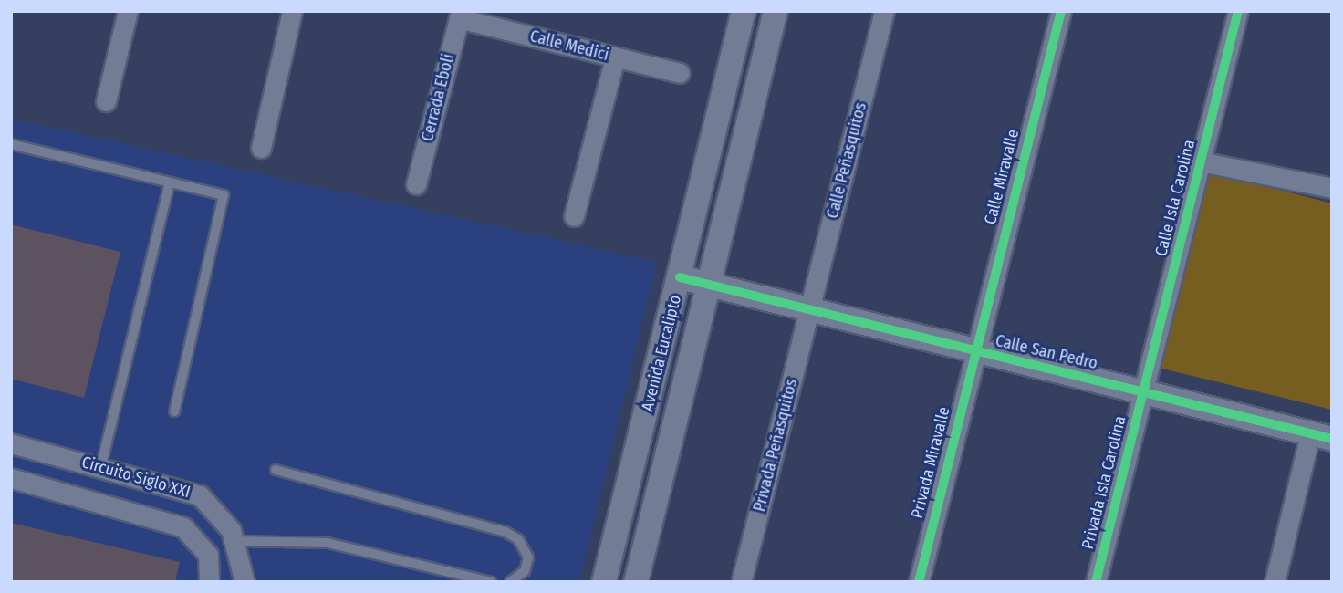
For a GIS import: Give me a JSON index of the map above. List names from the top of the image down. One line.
{"streets":{"street":["Calle Medici","Cerrada Eboli","Calle Peñasquitos","Calle Miravalle","Calle Isla Carolina","Calle San Pedro","Avenida Eucalipto","Privada Peñasquitos","Privada Miravalle","Circuito Siglo XXI","Privada Isla Carolina"]},"crossings":[["Calle Medici","Cerrada Eboli"],["Calle Peñasquitos","Calle San Pedro"],["Calle Peñasquitos","Privada Peñasquitos"],["Calle Miravalle","Calle San Pedro"],["Calle Miravalle","Privada Miravalle"],["Calle Isla Carolina","Calle San Pedro"],["Calle Isla Carolina","Privada Isla Carolina"],["Calle San Pedro","Avenida Eucalipto"],["Calle San Pedro","Privada Peñasquitos"],["Calle San Pedro","Privada Miravalle"],["Calle San Pedro","Privada Isla Carolina"]]}
